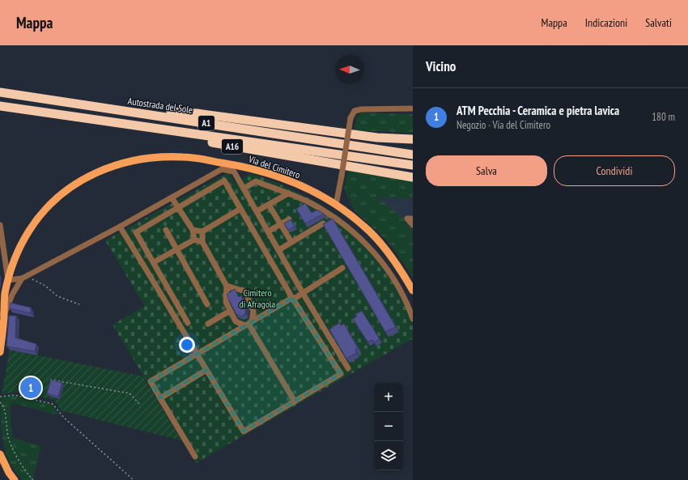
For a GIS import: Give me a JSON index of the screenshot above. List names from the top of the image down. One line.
{"streets":{"highway":["Autostrada del Sole","A1","A16"],"main road":["Via del Cimitero"]},"crossings":[["A1","A16"]],"parks":["Cimitero di Afragola"],"north":"left","page":{"header":"Mappa","nav":["Mappa","Indicazioni","Salvati"],"heading":"Vicino","list":[{"mark":"1","name":"ATM Pecchia - Ceramica e pietra lavica","note":"Negozio · Via del Cimitero","value":"180 m"}],"buttons":["Salva","Condividi"],"pins":"1","map_buttons":["+","−"]}}
